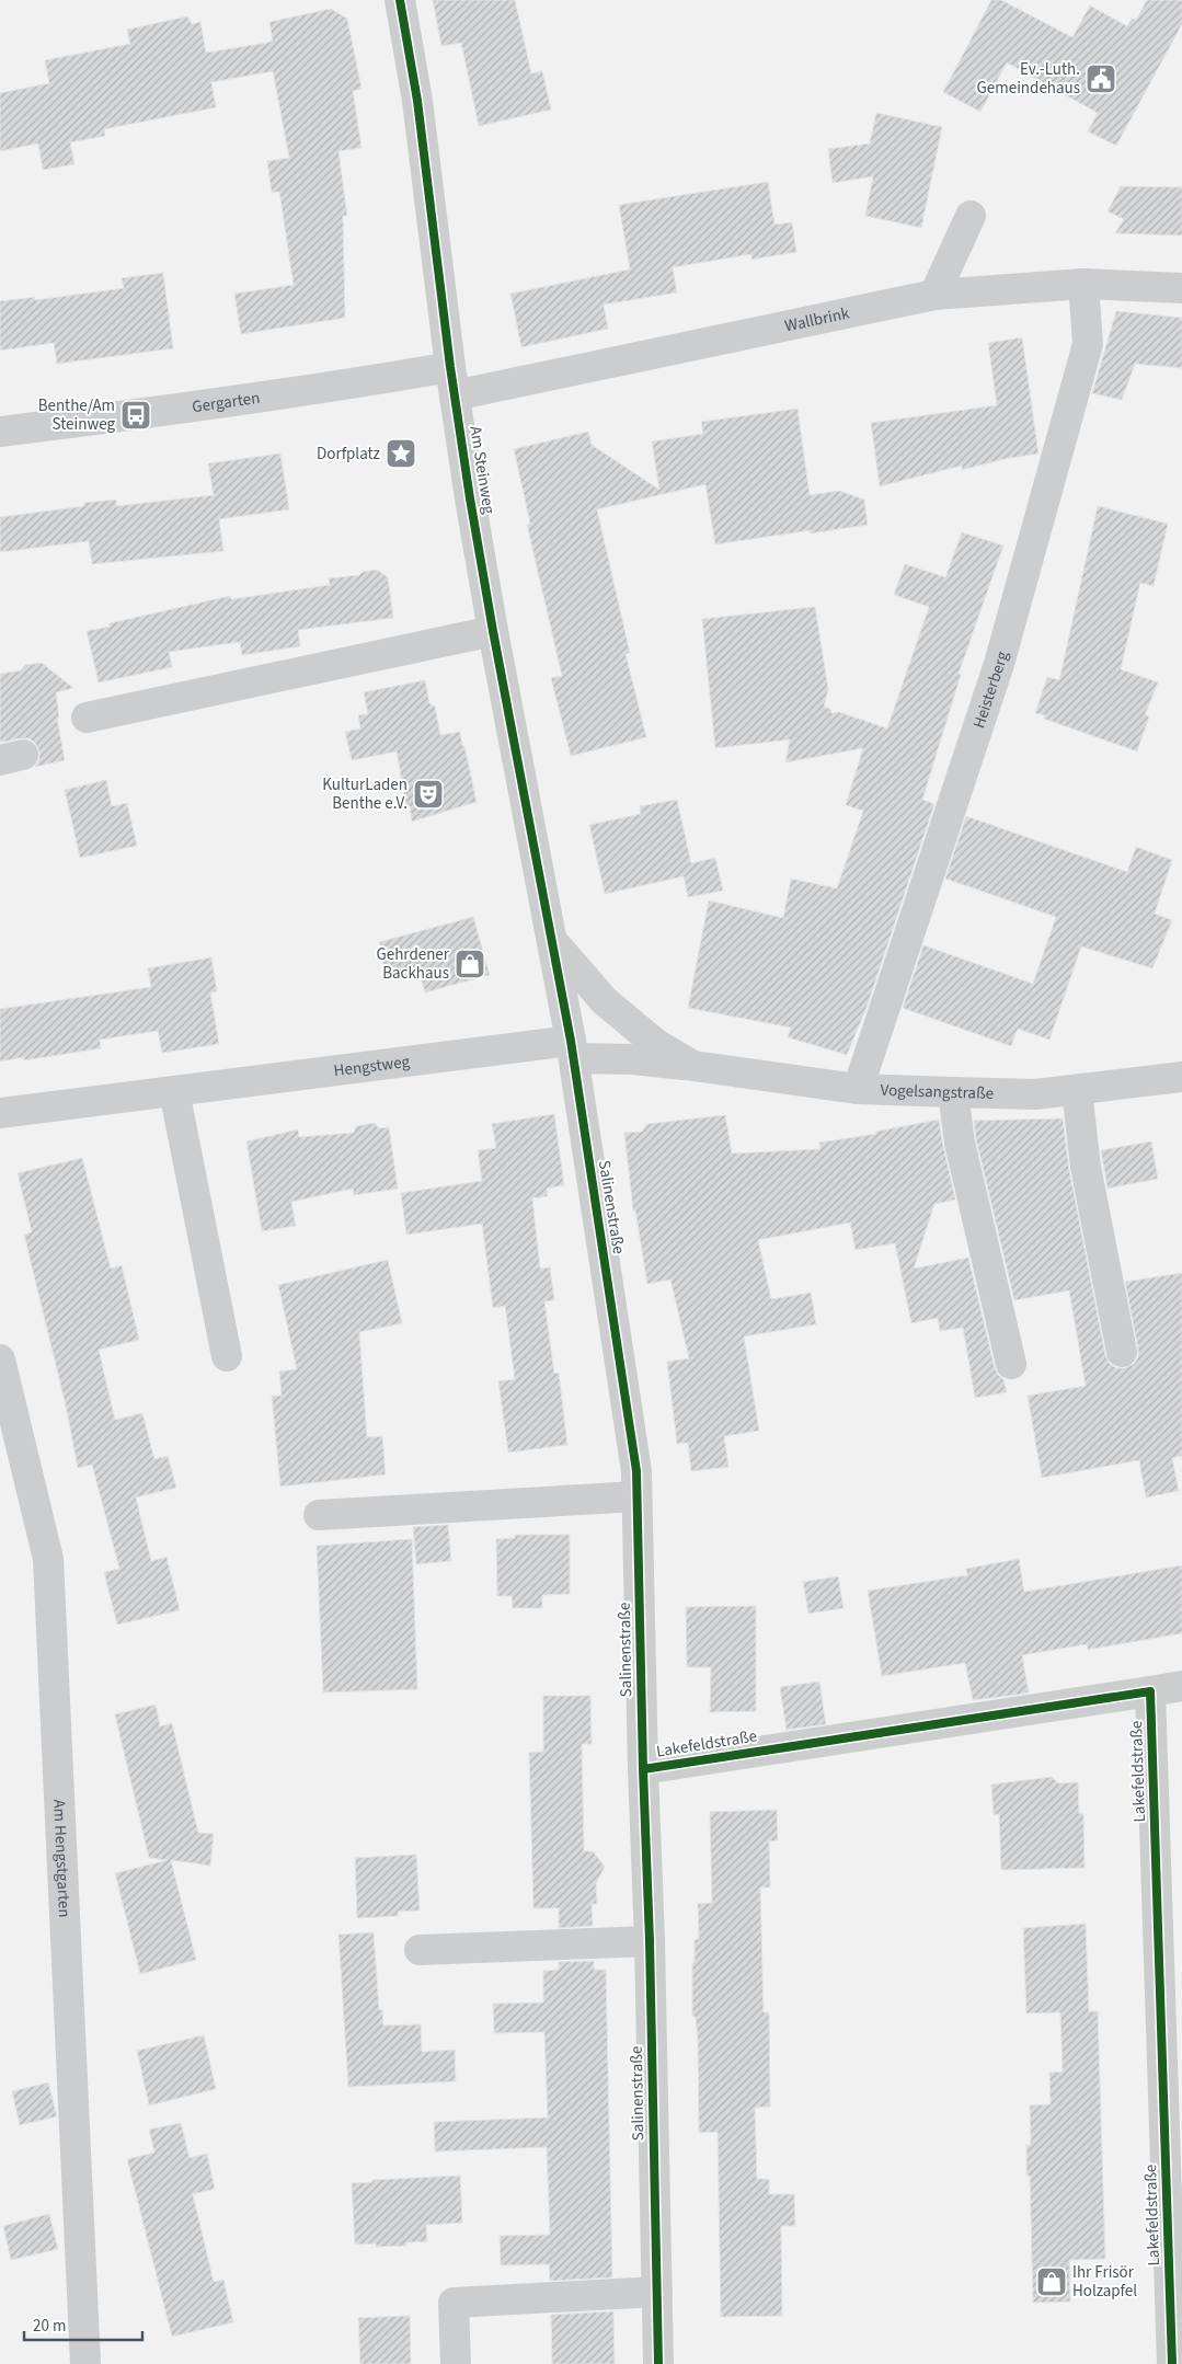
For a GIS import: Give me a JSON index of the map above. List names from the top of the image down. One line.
{"streets":{"street":["Wallbrink","Gergarten","Am Steinweg","Heisterberg","Hengstweg","Vogelsangstraße","Salinenstraße","Lakefeldstraße","Am Hengstgarten"]},"crossings":[["Wallbrink","Gergarten"],["Wallbrink","Am Steinweg"],["Wallbrink","Heisterberg"],["Gergarten","Am Steinweg"],["Am Steinweg","Vogelsangstraße"],["Am Steinweg","Salinenstraße"],["Heisterberg","Vogelsangstraße"],["Hengstweg","Vogelsangstraße"],["Hengstweg","Salinenstraße"],["Vogelsangstraße","Salinenstraße"],["Salinenstraße","Lakefeldstraße"]],"places":{"public building":["Ev.-Luth. Gemeindehaus"],"bus stop":["Benthe/Am Steinweg"],"place":["Dorfplatz"],"theatre":["KulturLaden Benthe e.V."],"shop":["Gehrdener Backhaus","Ihr Frisör Holzapfel"]},"scale_bar":"20 m"}
